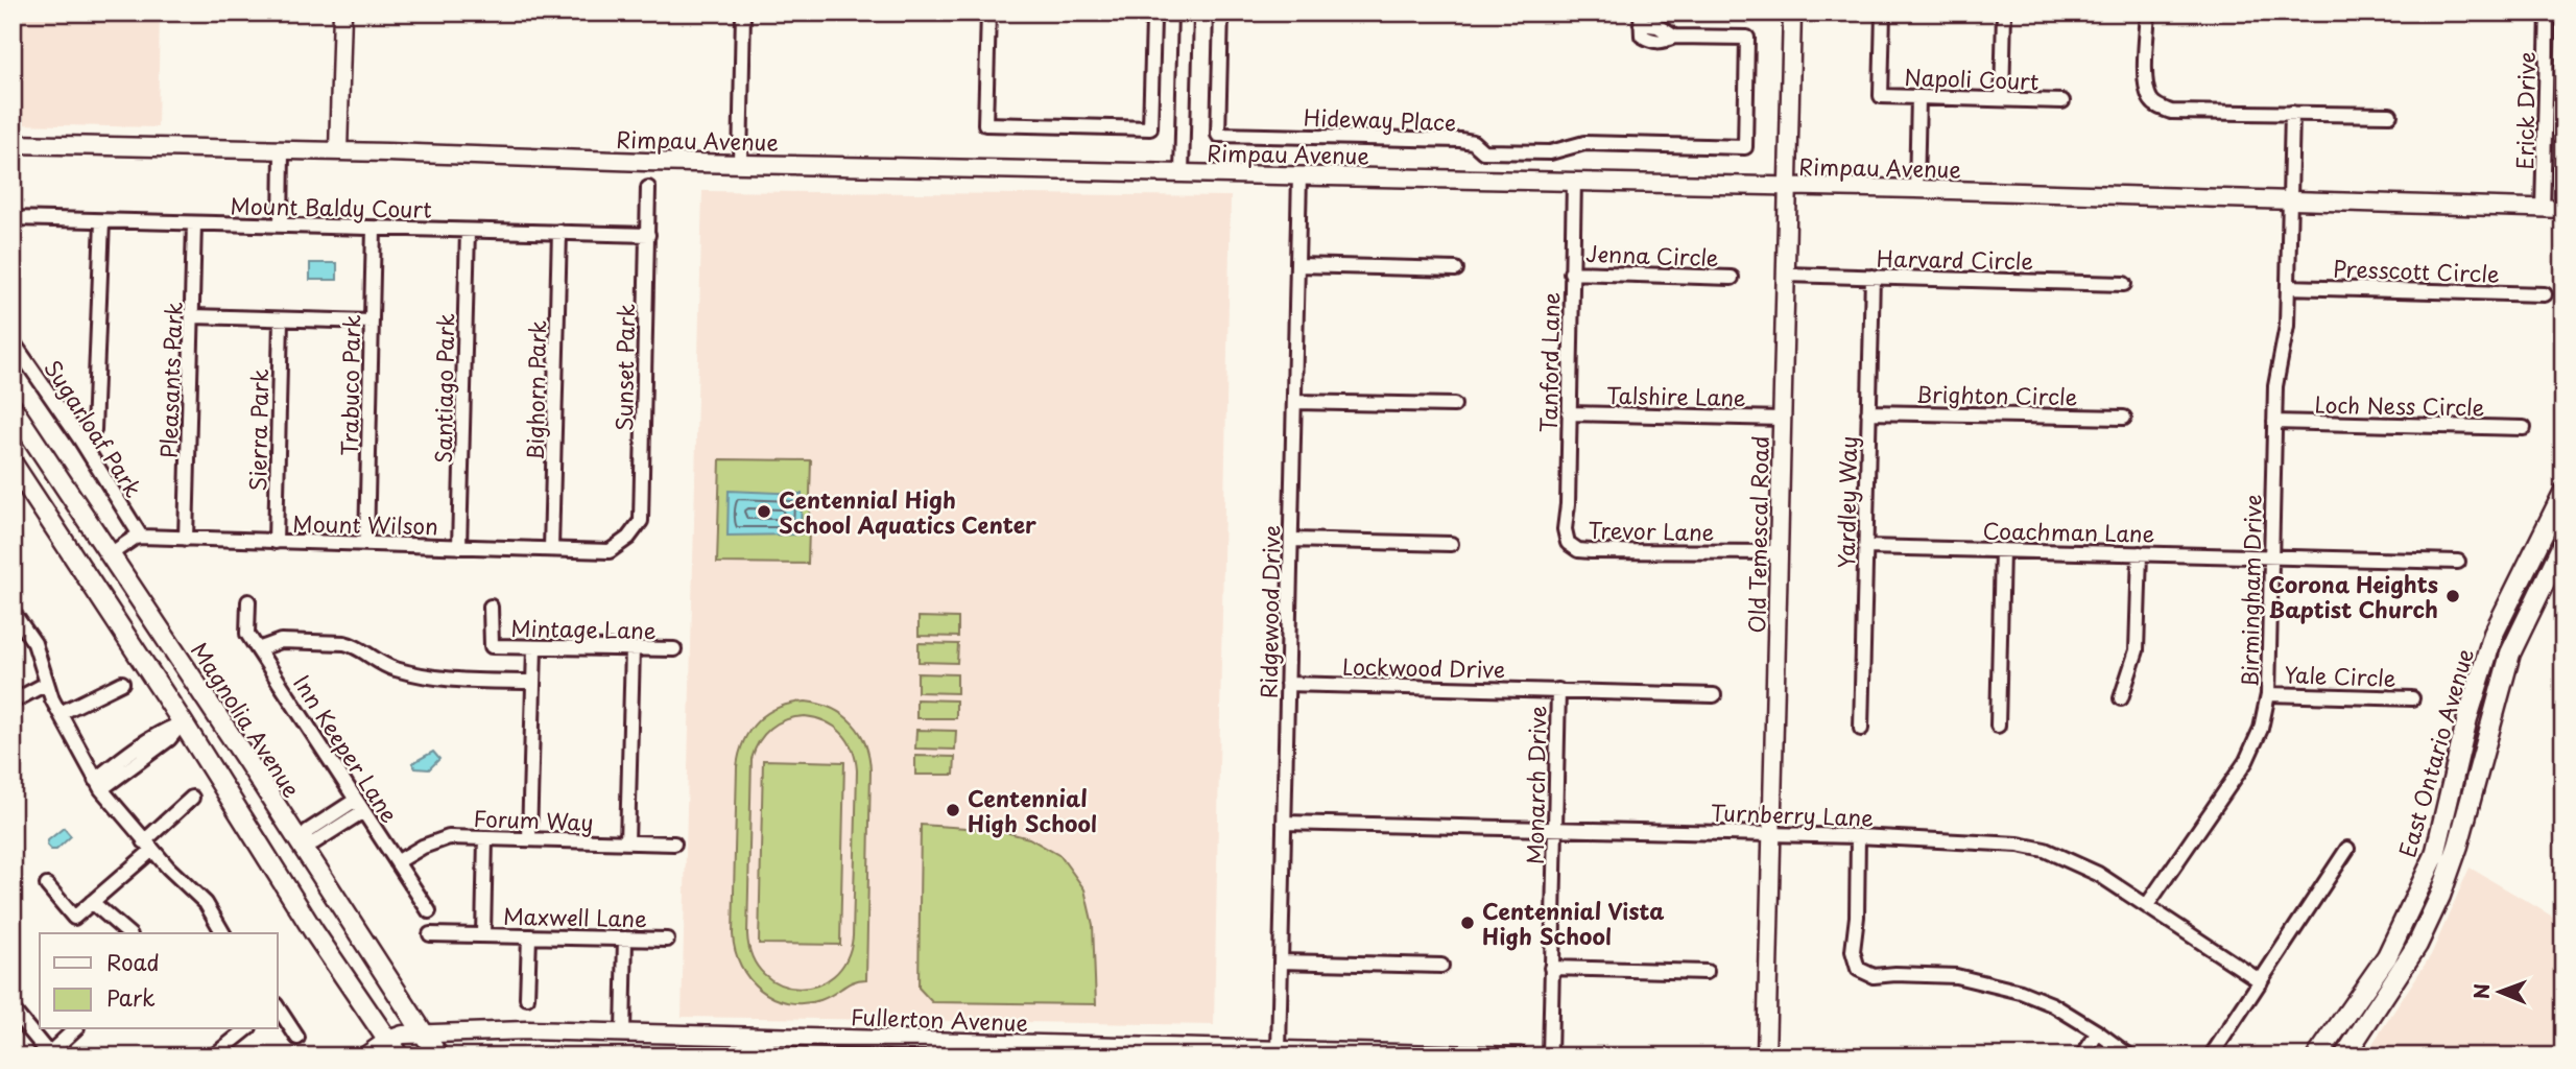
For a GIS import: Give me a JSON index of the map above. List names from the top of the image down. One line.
{"streets":{"main road":["Rimpau Avenue","Old Temescal Road","Magnolia Avenue","East Ontario Avenue","Fullerton Avenue"],"street":["Napoli Court","Erick Drive","Hideway Place","Mount Baldy Court","Jenna Circle","Harvard Circle","Presscott Circle","Tanford Lane","Sunset Park","Pleasants Park","Trabuco Park","Santiago Park","Bighorn Park","Brighton Circle","Talshire Lane","Loch Ness Circle","Sugarloaf Park","Sierra Park","Yardley Way","Mount Wilson","Trevor Lane","Coachman Lane","Birmingham Drive","Ridgewood Drive","Mintage Lane","Lockwood Drive","Yale Circle","Inn Keeper Lane","Monarch Drive","Turnberry Lane","Forum Way","Maxwell Lane"]},"crossings":[["Erick Drive","Rimpau Avenue"],["Rimpau Avenue","Tanford Lane"],["Rimpau Avenue","Old Temescal Road"],["Rimpau Avenue","Birmingham Drive"],["Rimpau Avenue","Ridgewood Drive"],["Mount Baldy Court","Sunset Park"],["Mount Baldy Court","Pleasants Park"],["Mount Baldy Court","Trabuco Park"],["Mount Baldy Court","Santiago Park"],["Mount Baldy Court","Bighorn Park"],["Jenna Circle","Tanford Lane"],["Harvard Circle","Yardley Way"],["Harvard Circle","Old Temescal Road"],["Presscott Circle","Birmingham Drive"],["Tanford Lane","Talshire Lane"],["Tanford Lane","Trevor Lane"],["Sunset Park","Mount Wilson"],["Pleasants Park","Mount Wilson"],["Trabuco Park","Mount Wilson"],["Santiago Park","Mount Wilson"],["Bighorn Park","Mount Wilson"],["Brighton Circle","Yardley Way"],["Talshire Lane","Old Temescal Road"],["Loch Ness Circle","Birmingham Drive"],["Sugarloaf Park","Mount Wilson"],["Sierra Park","Mount Wilson"],["Yardley Way","Coachman Lane"],["Trevor Lane","Old Temescal Road"],["Coachman Lane","Birmingham Drive"],["Old Temescal Road","Turnberry Lane"],["Birmingham Drive","Yale Circle"],["Birmingham Drive","Turnberry Lane"],["Ridgewood Drive","Lockwood Drive"],["Ridgewood Drive","Turnberry Lane"],["Ridgewood Drive","Fullerton Avenue"],["Lockwood Drive","Monarch Drive"],["Magnolia Avenue","Fullerton Avenue"],["Inn Keeper Lane","Forum Way"],["Monarch Drive","Turnberry Lane"]],"places":["Centennial High School Aquatics Center","Corona Heights Baptist Church","Centennial High School","Centennial Vista High School"],"legend":["Road","Park"],"north":"left"}
